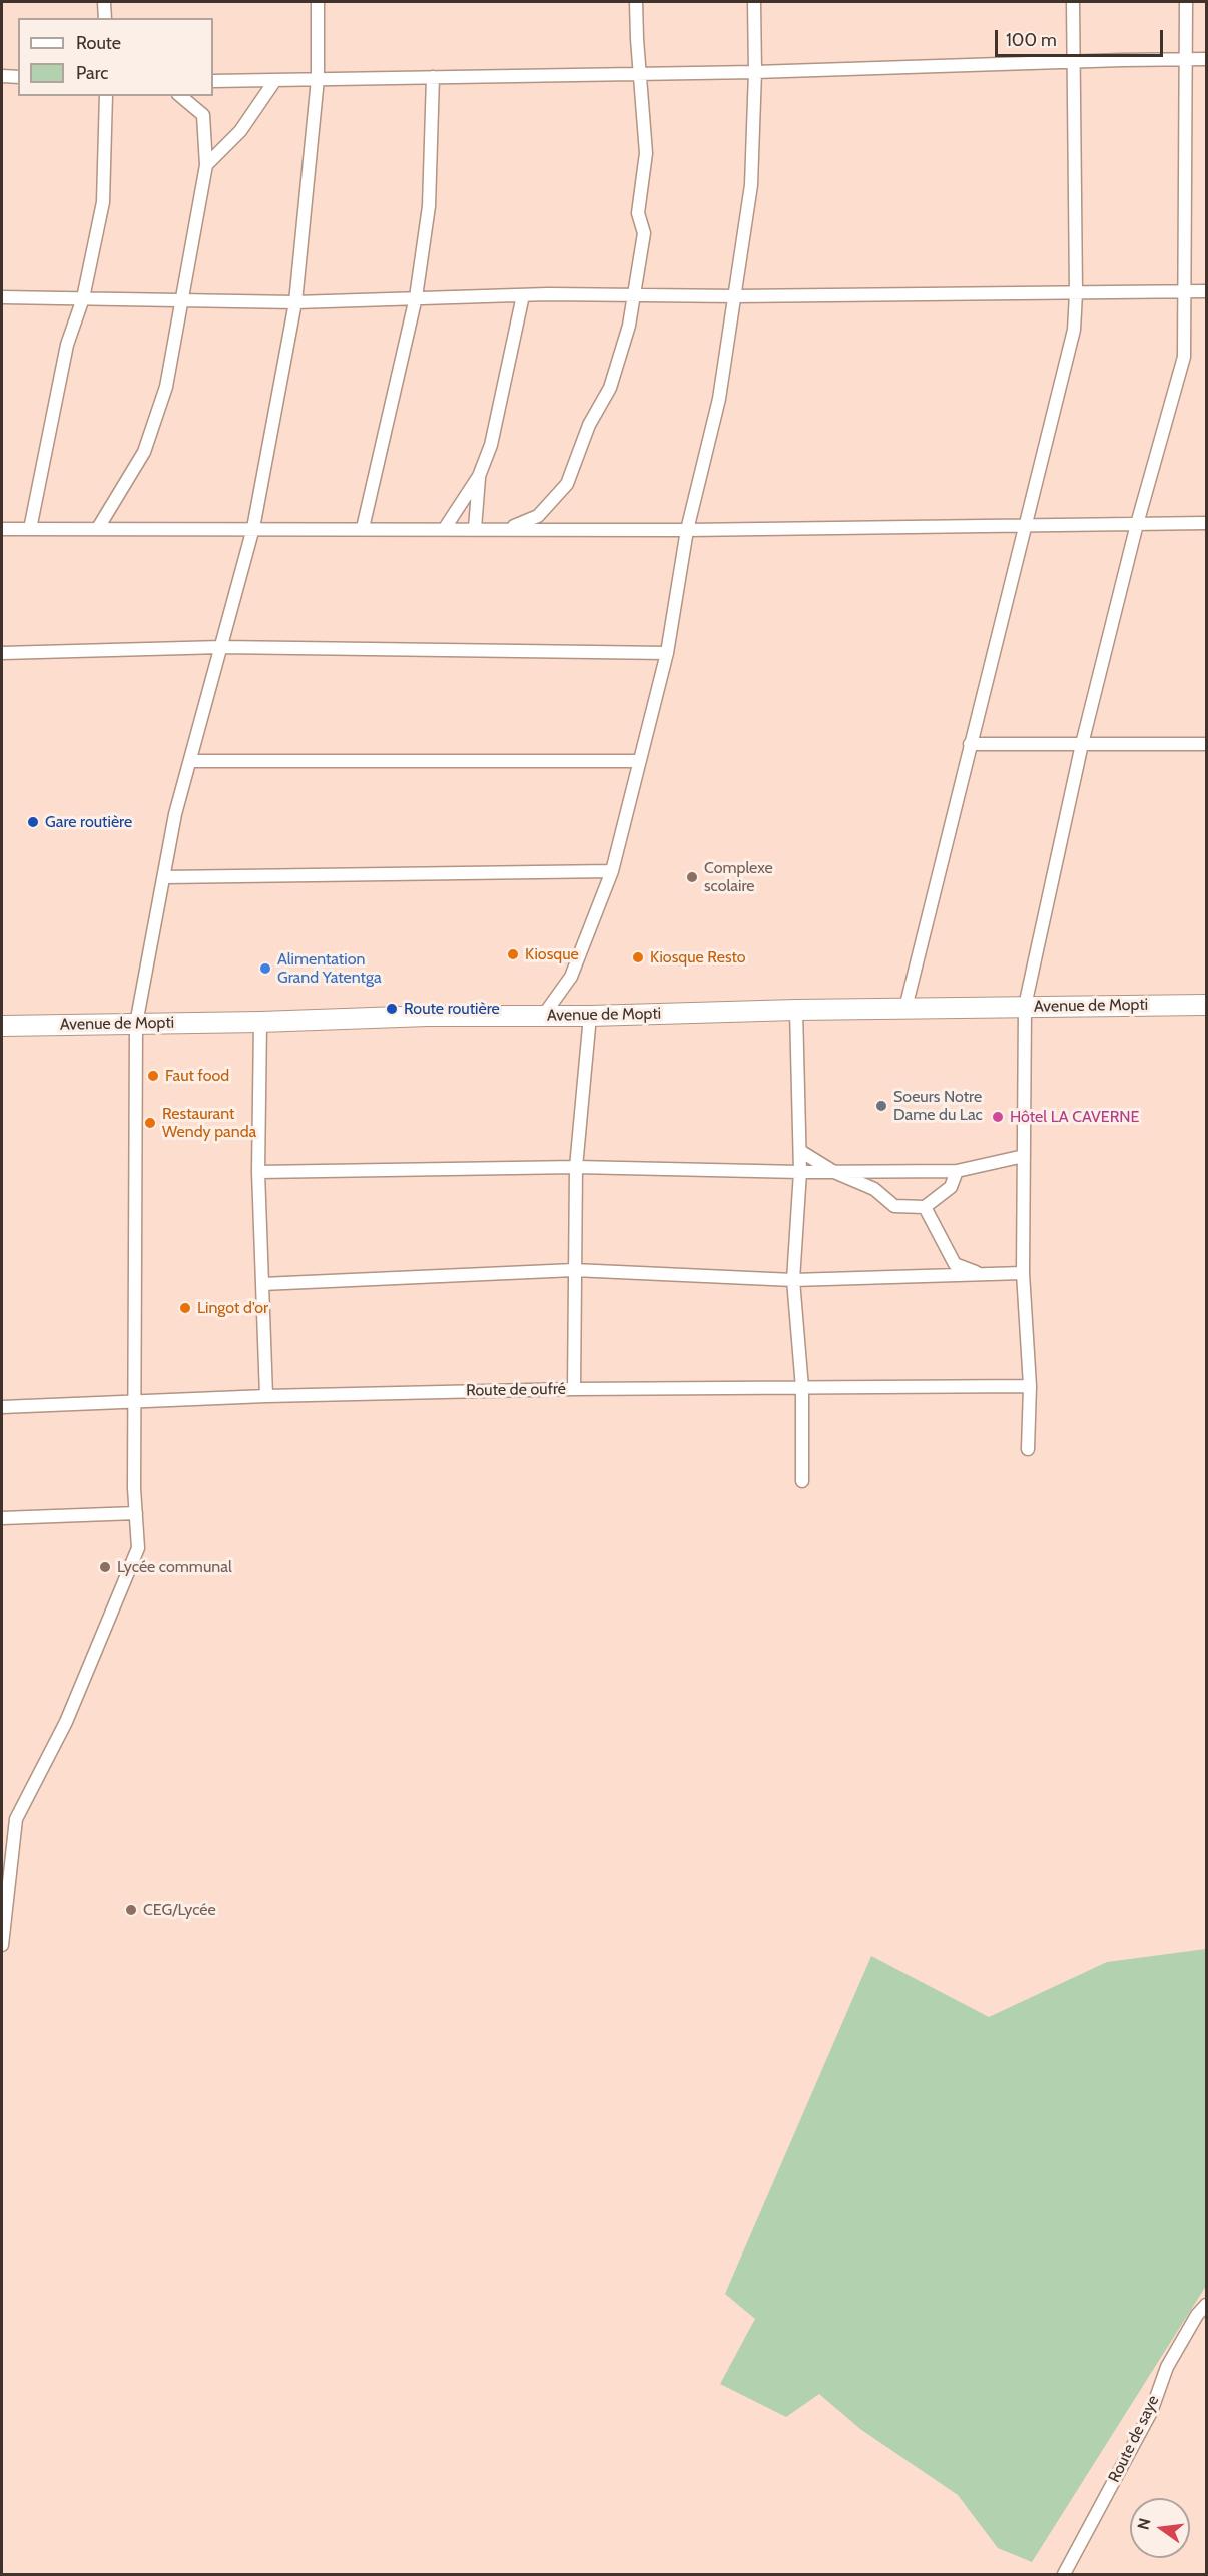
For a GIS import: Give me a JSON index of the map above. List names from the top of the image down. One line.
{"streets":{"main road":["Avenue de Mopti"],"street":["Route de oufré","Route de saye"]},"places":["Gare routière","Complexe scolaire","Kiosque","Kiosque Resto","Alimentation Grand Yatentga","Route routière","Faut food","Soeurs Notre Dame du Lac","Hôtel LA CAVERNE","Restaurant Wendy panda","Lingot d'or","Lycée communal","CEG/Lycée"],"legend":["Route","Parc"],"scale_bar":"100 m","north":"left"}
